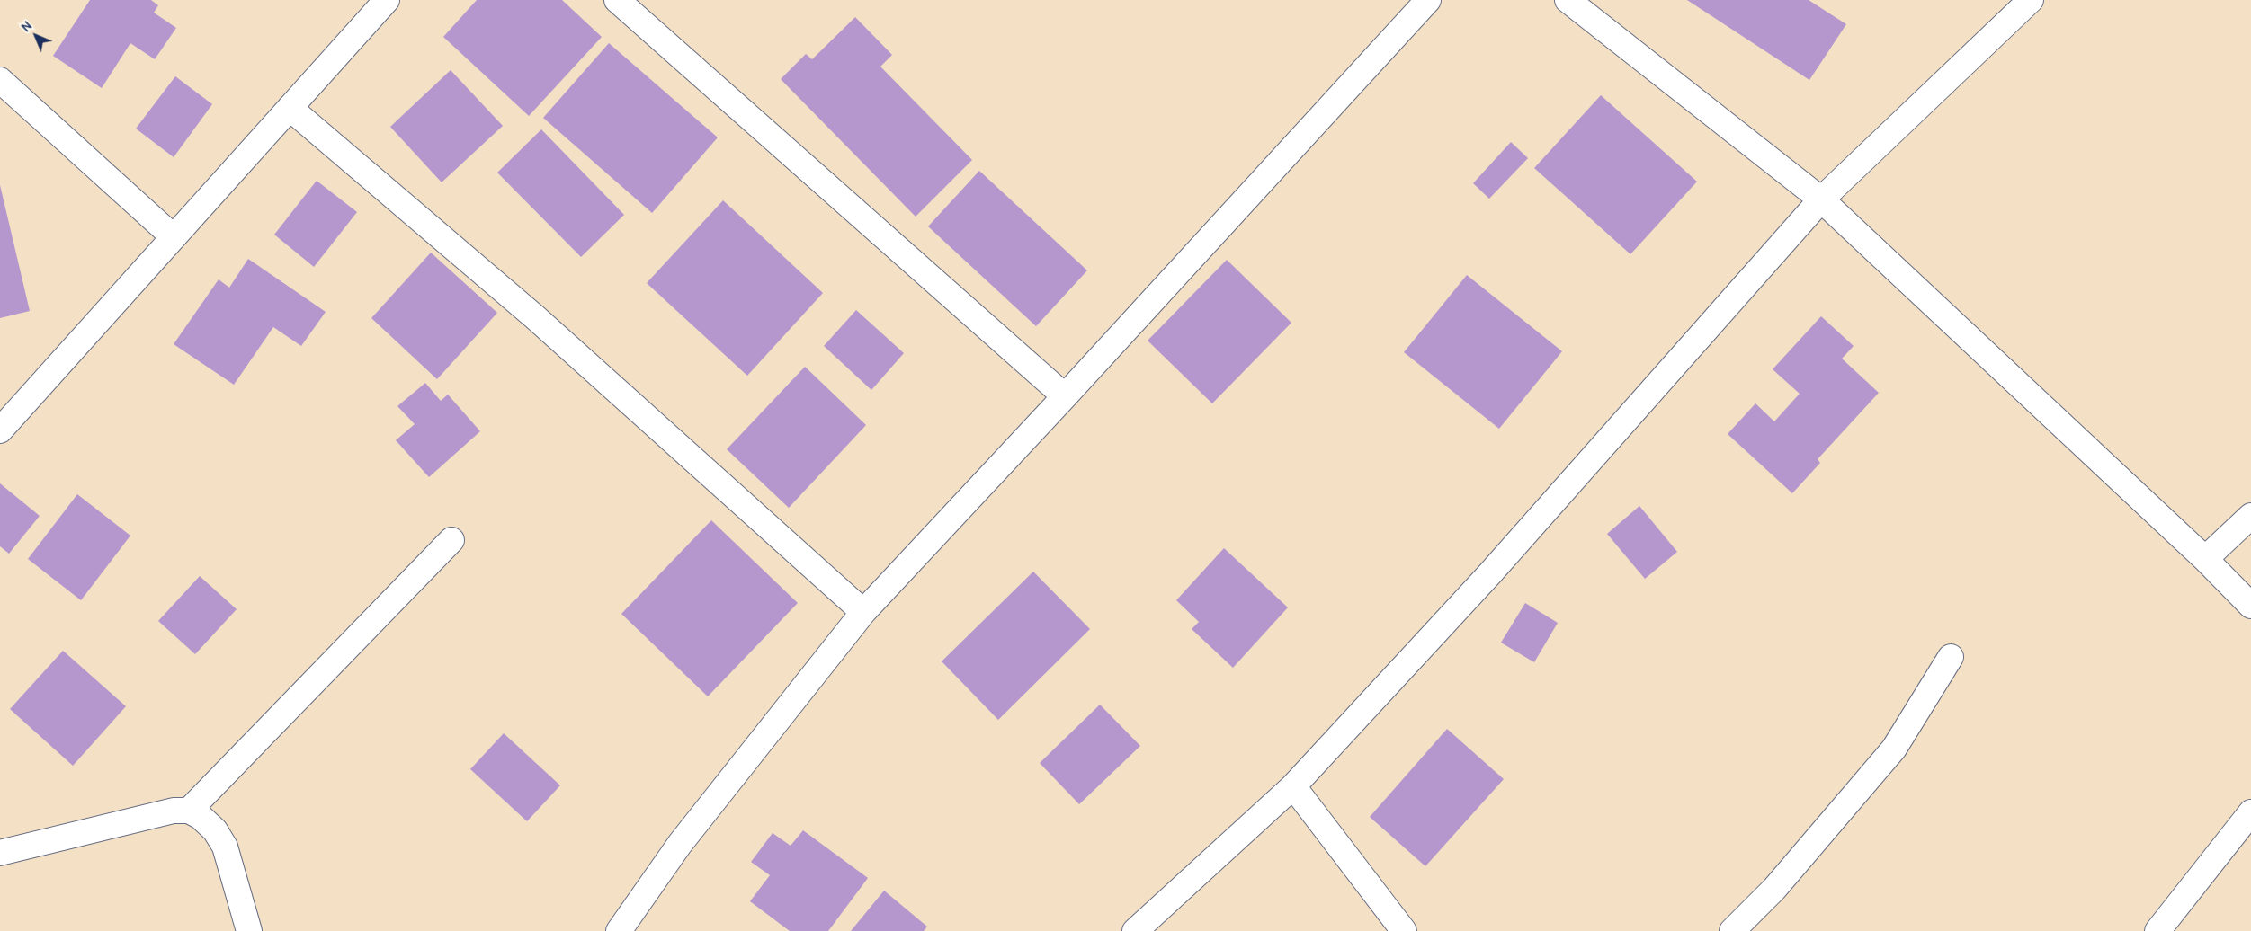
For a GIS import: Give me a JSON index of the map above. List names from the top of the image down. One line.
{"north":"top left"}
